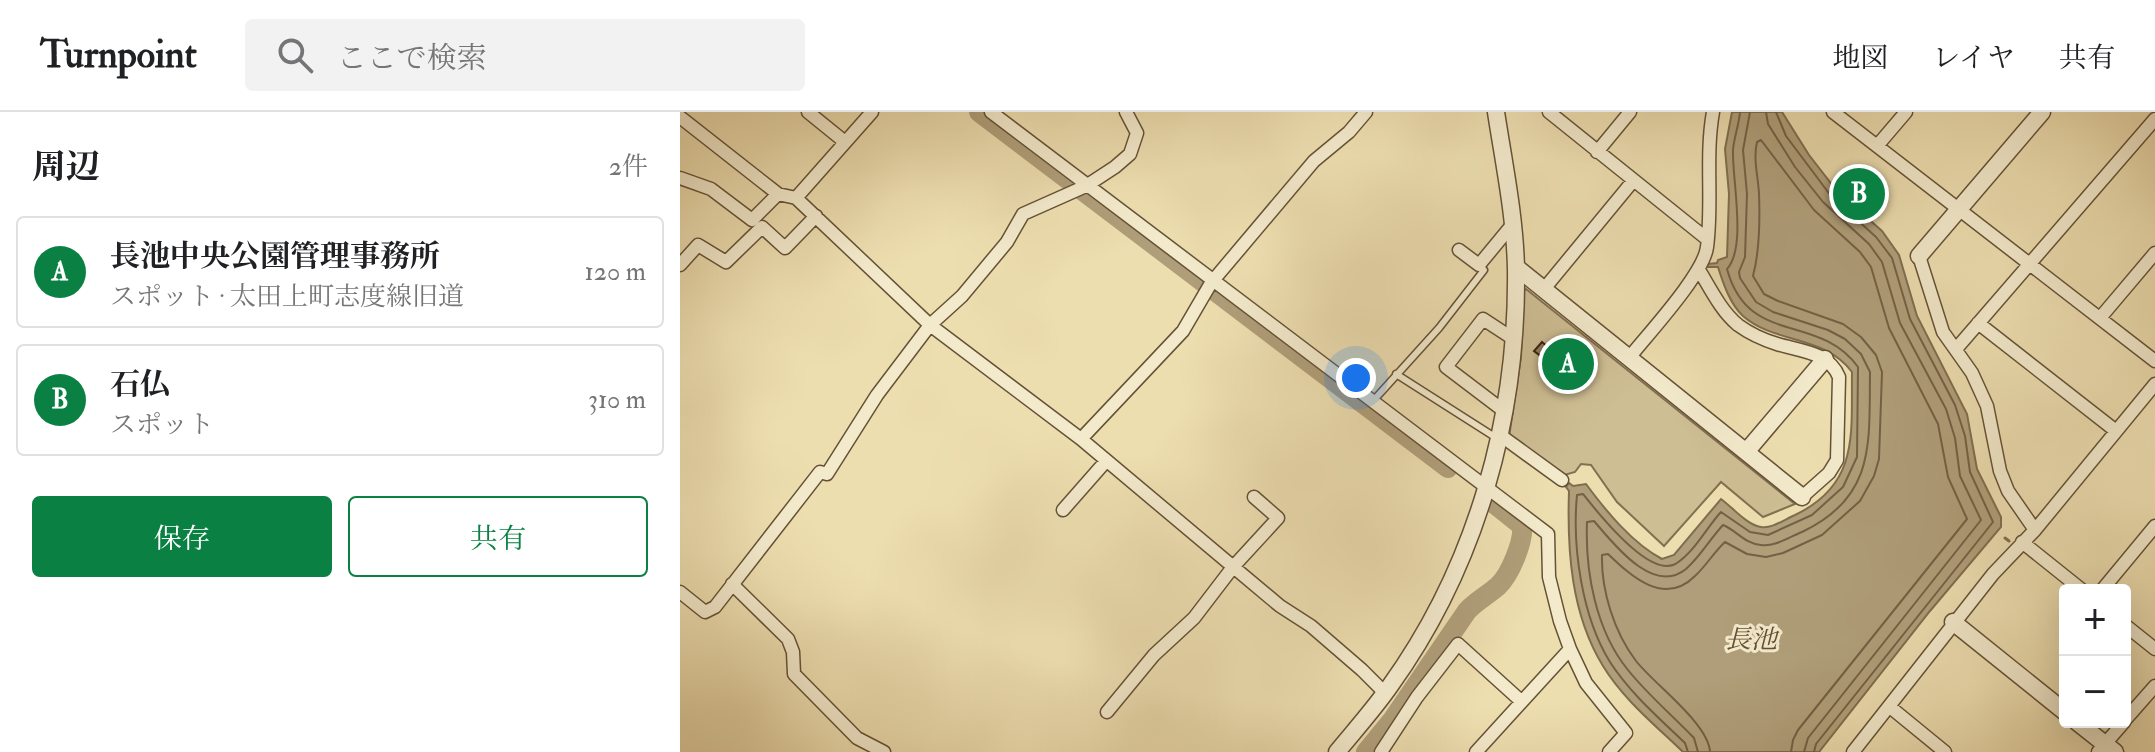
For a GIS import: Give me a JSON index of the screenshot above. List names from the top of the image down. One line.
{"water":["長池"],"page":{"header":"Turnpoint","search":"ここで検索","nav":["地図","レイヤ","共有"],"heading":["周辺","2件"],"pins":["B","A"],"list":[{"mark":"A","name":"長池中央公園管理事務所","note":"スポット · 太田上町志度線旧道","value":"120 m"},{"mark":"B","name":"石仏","note":"スポット","value":"310 m"}],"buttons":["保存","共有"],"map_buttons":["+","−"]}}
